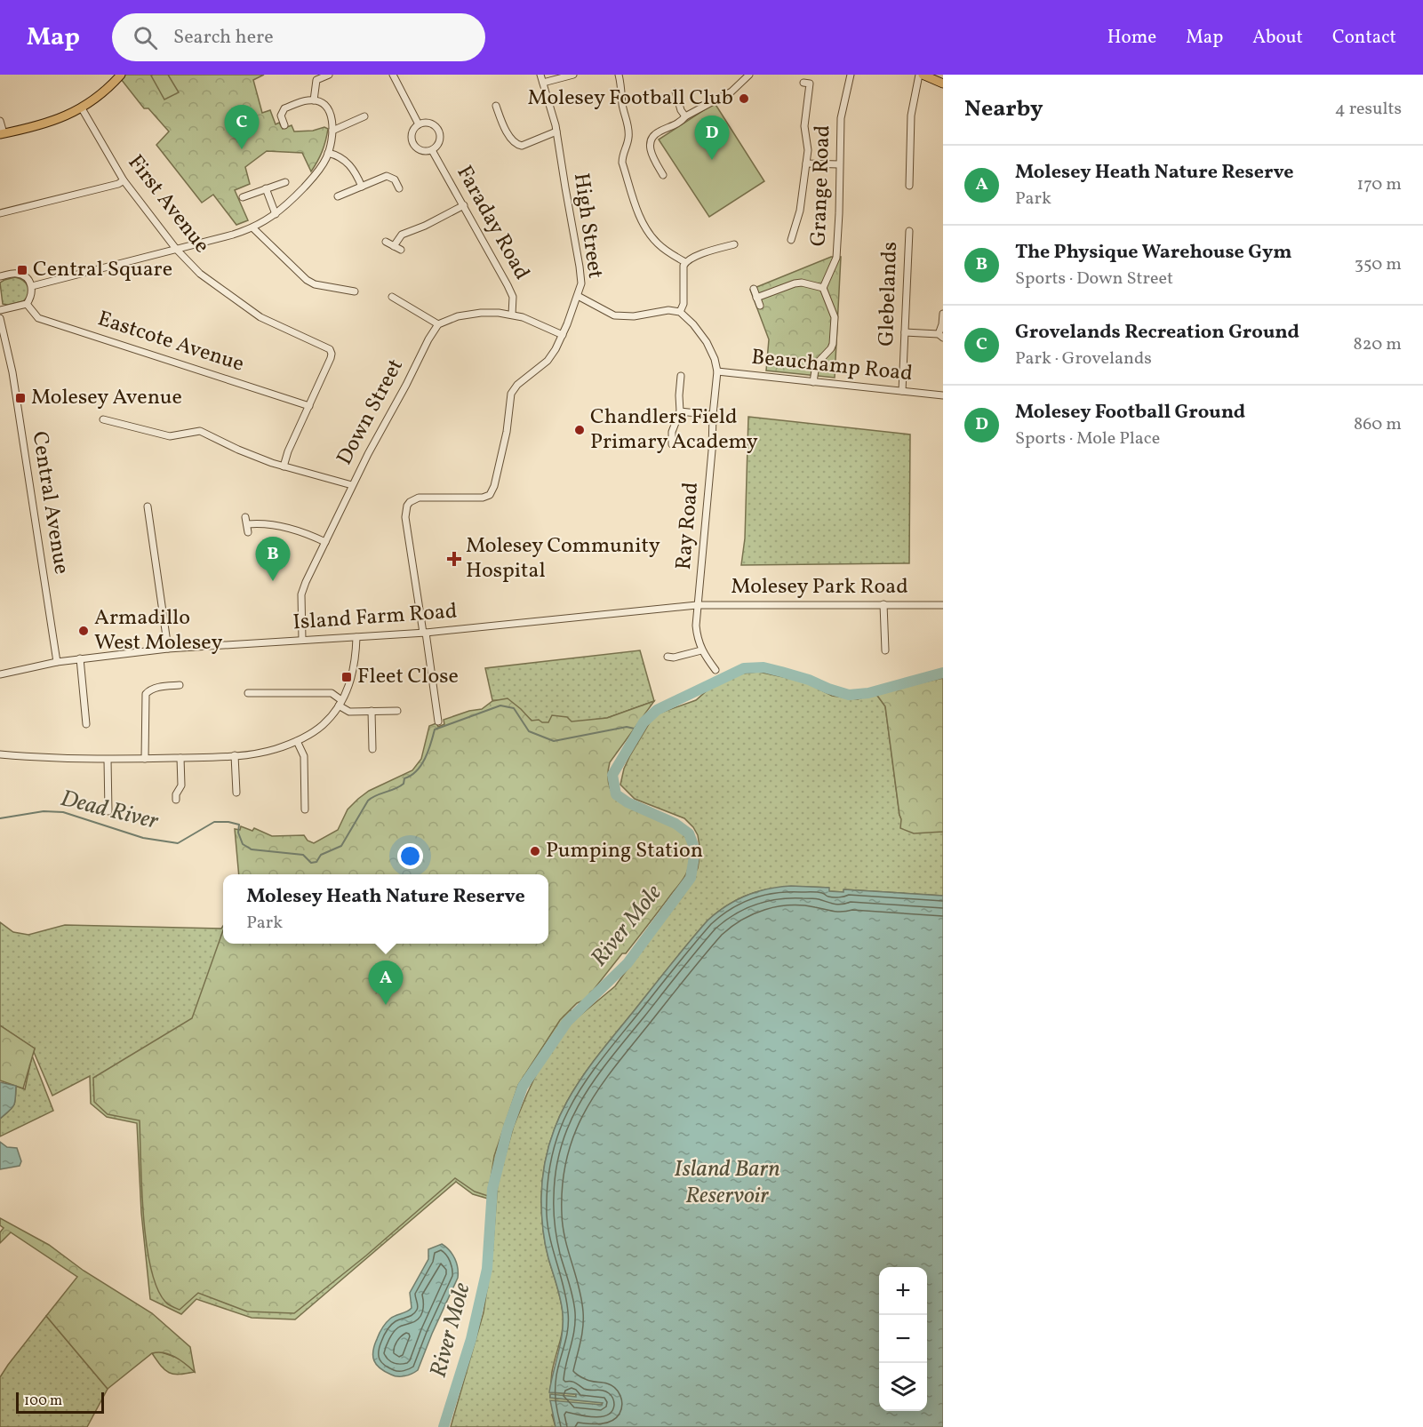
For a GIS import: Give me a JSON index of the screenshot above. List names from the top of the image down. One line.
{"streets":{"street":["Grange Road","First Avenue","Faraday Road","High Street","Glebelands","Eastcote Avenue","Beauchamp Road","Down Street","Central Avenue","Ray Road","Molesey Park Road","Island Farm Road"]},"crossings":[["First Avenue","Eastcote Avenue"],["High Street","Island Farm Road"],["Glebelands","Beauchamp Road"],["Beauchamp Road","Ray Road"],["Down Street","Island Farm Road"],["Central Avenue","Island Farm Road"],["Ray Road","Molesey Park Road"],["Ray Road","Island Farm Road"],["Molesey Park Road","Island Farm Road"]],"water":["Dead River","River Mole","Island Barn Reservoir"],"places":{"other":["Molesey Football Club","Chandlers Field Primary Academy","Armadillo West Molesey","Pumping Station"],"transit":["Central Square","Molesey Avenue","Fleet Close"],"health":["Molesey Community Hospital"]},"scale_bar":"100 m","page":{"header":"Map","search":"Search here","nav":["Home","Map","About","Contact"],"heading":["Nearby","4 results"],"pins":["C","D","B","A"],"list":[{"mark":"A","name":"Molesey Heath Nature Reserve","note":"Park","value":"170 m"},{"mark":"B","name":"The Physique Warehouse Gym","note":"Sports · Down Street","value":"350 m"},{"mark":"C","name":"Grovelands Recreation Ground","note":"Park · Grovelands","value":"820 m"},{"mark":"D","name":"Molesey Football Ground","note":"Sports · Mole Place","value":"860 m"}],"popup":["Molesey Heath Nature Reserve","Park"],"map_buttons":["+","−"],"scale":"100 m"}}
